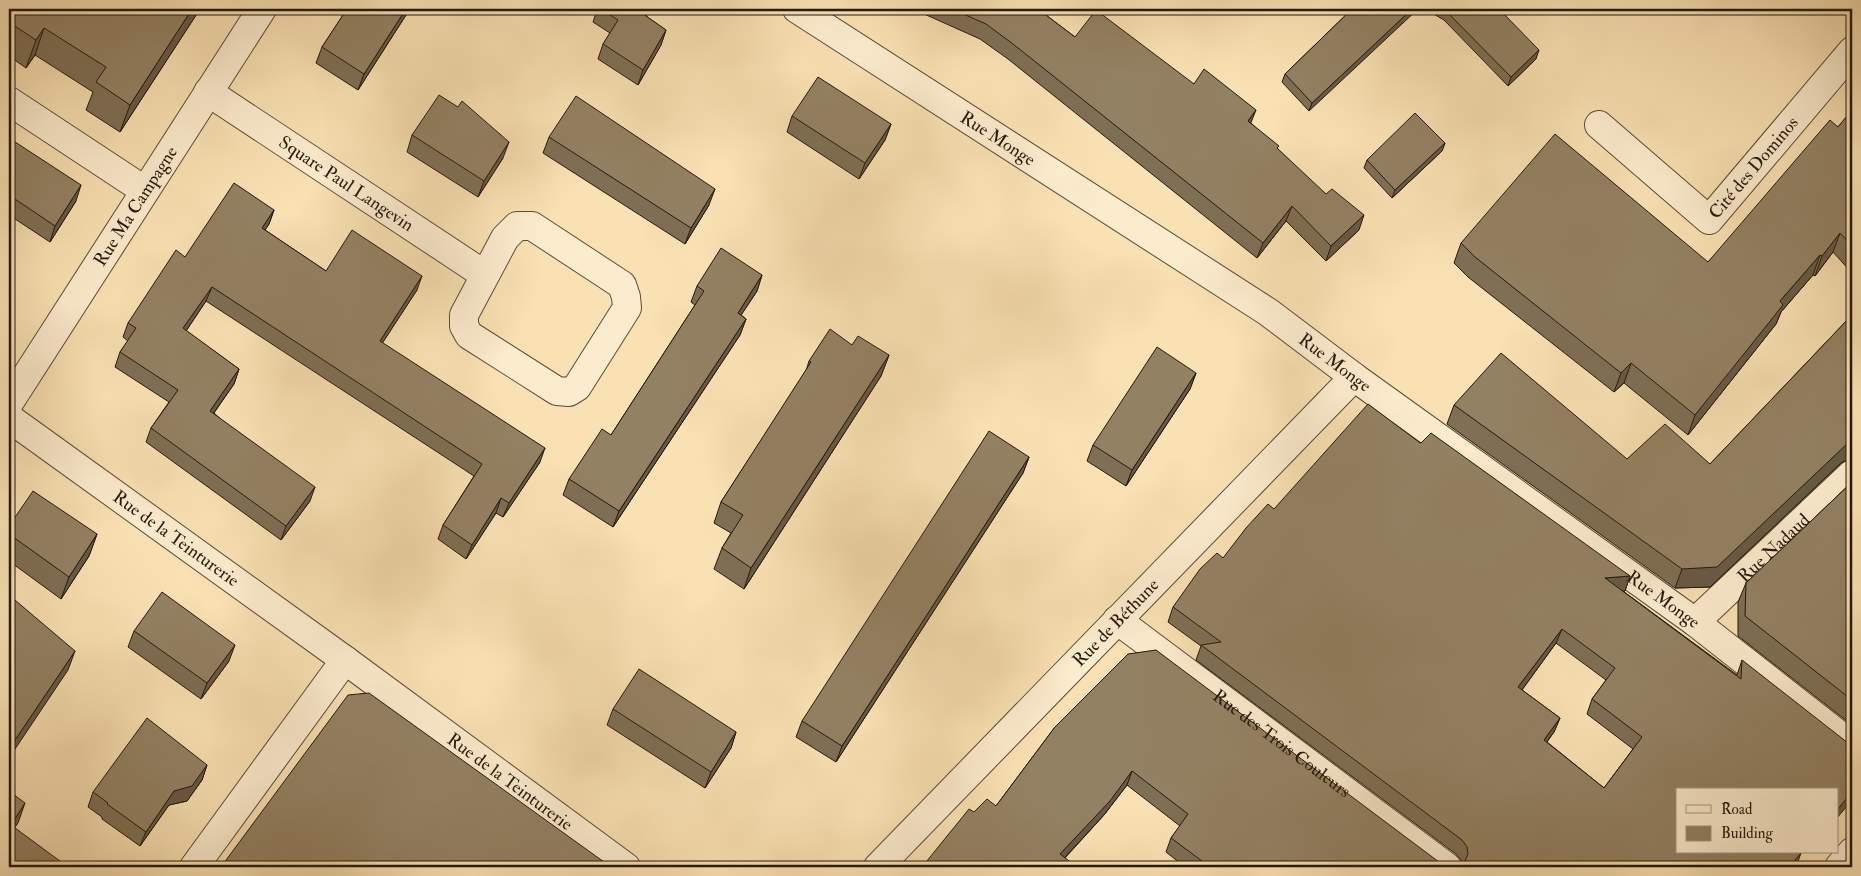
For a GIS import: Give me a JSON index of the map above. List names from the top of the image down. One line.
{"streets":{"street":["Rue Monge","Cité des Dominos","Square Paul Langevin","Rue Ma Campagne","Rue de la Teinturerie","Rue Nadaud","Rue de Béthune","Rue des Trois Couleurs"]},"crossings":[["Rue Monge","Rue Nadaud"],["Rue Monge","Rue de Béthune"],["Square Paul Langevin","Rue Ma Campagne"],["Rue de Béthune","Rue des Trois Couleurs"]],"legend":["Road","Building"]}
